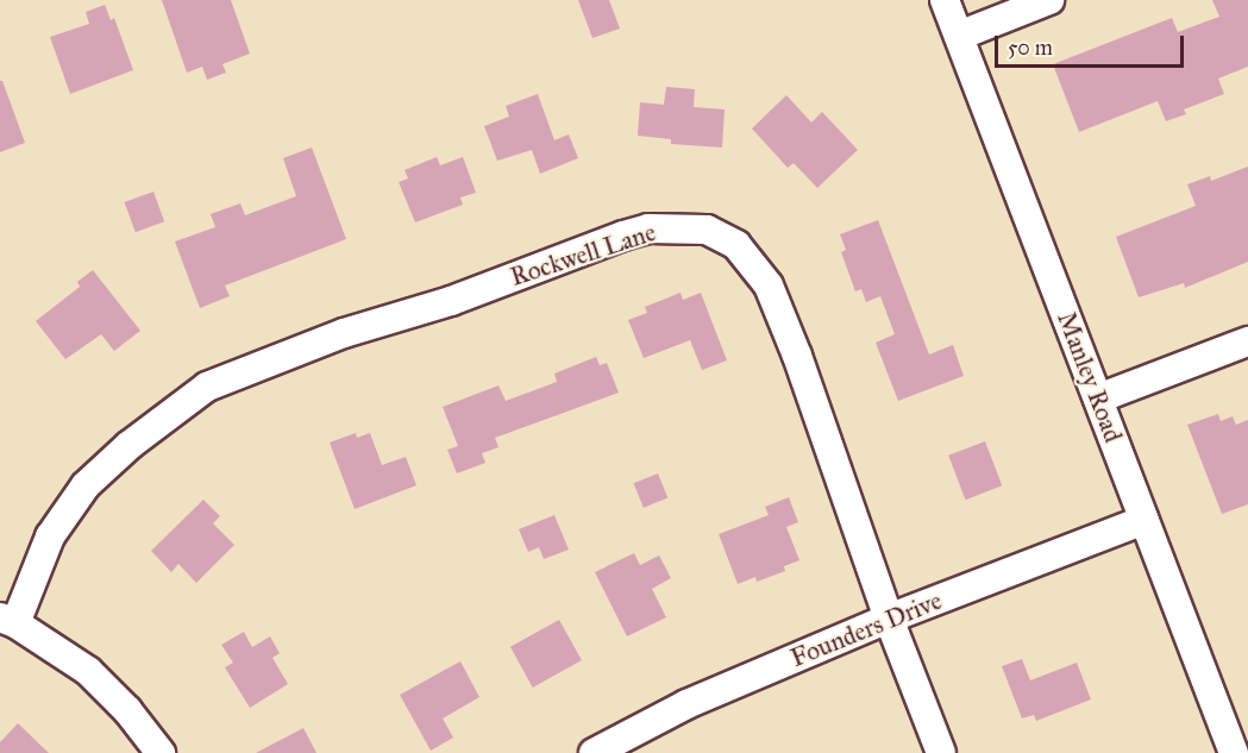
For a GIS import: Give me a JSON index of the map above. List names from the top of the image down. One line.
{"streets":{"street":["Rockwell Lane","Manley Road","Founders Drive"]},"crossings":[["Rockwell Lane","Founders Drive"],["Manley Road","Founders Drive"]],"scale_bar":"50 m"}
